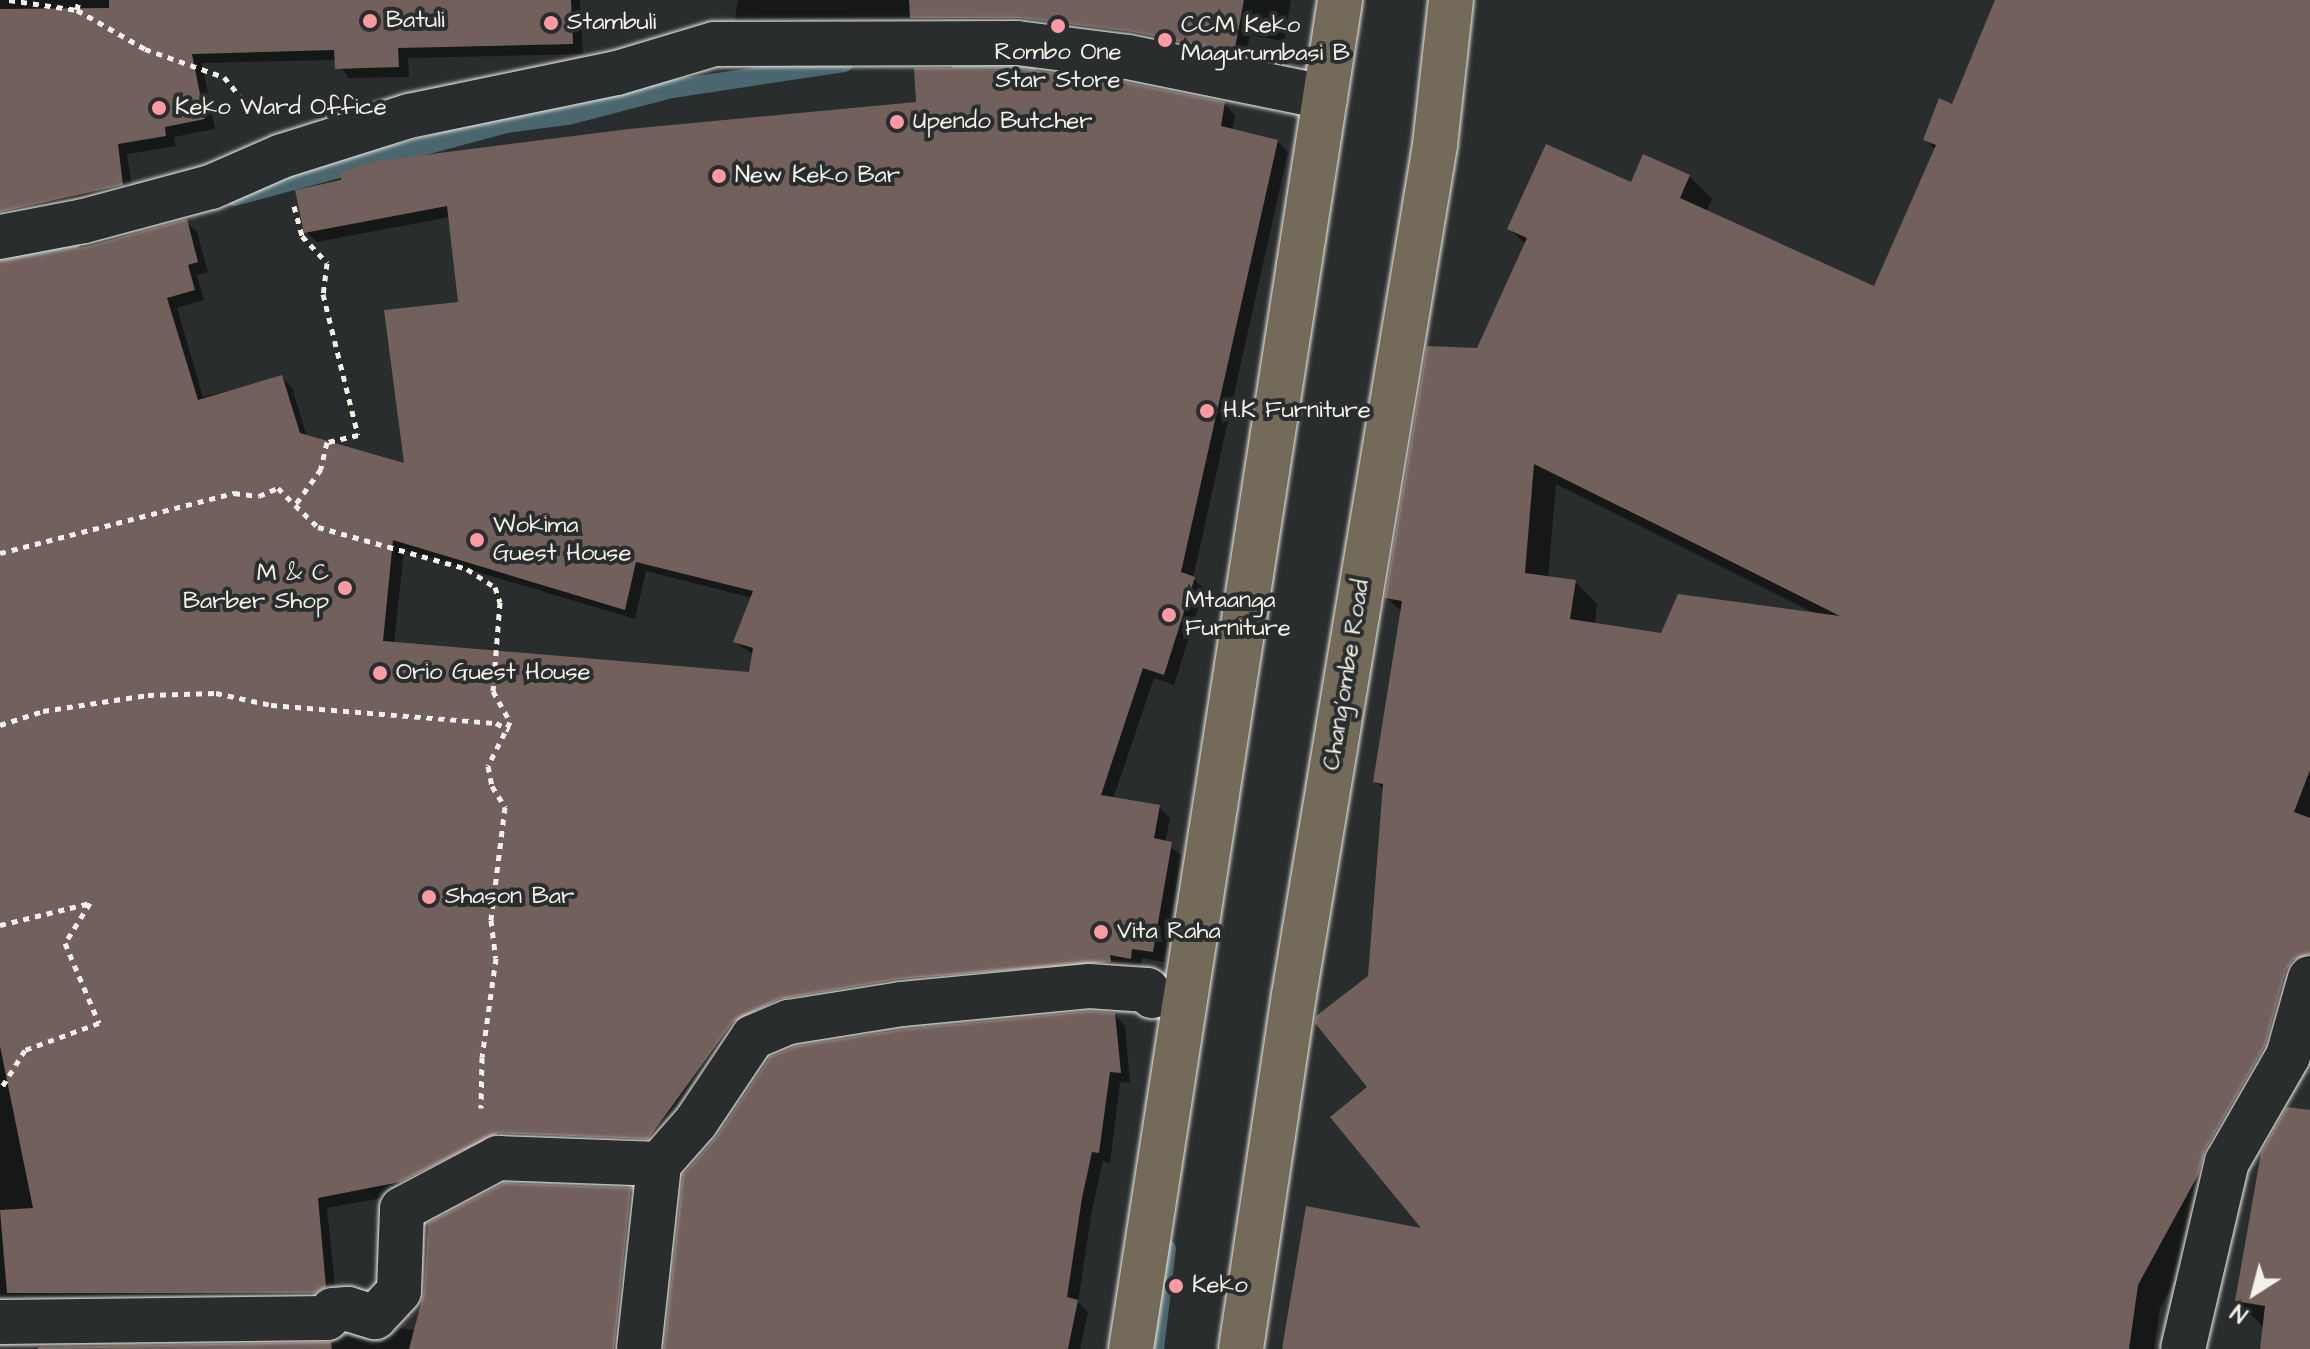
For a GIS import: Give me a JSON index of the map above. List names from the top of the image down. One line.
{"streets":{"main road":["Chang'ombe Road"]},"places":["Batuli","Stambuli","Rombo One Star Store","CCM Keko Magurumbasi B","Keko Ward Office","Upendo Butcher","New Keko Bar","H.K Furniture","Wokima Guest House","M & C Barber Shop","Mtaanga Furniture","Orio Guest House","Shason Bar","Vita Raha","Keko"],"north":"bottom left"}
